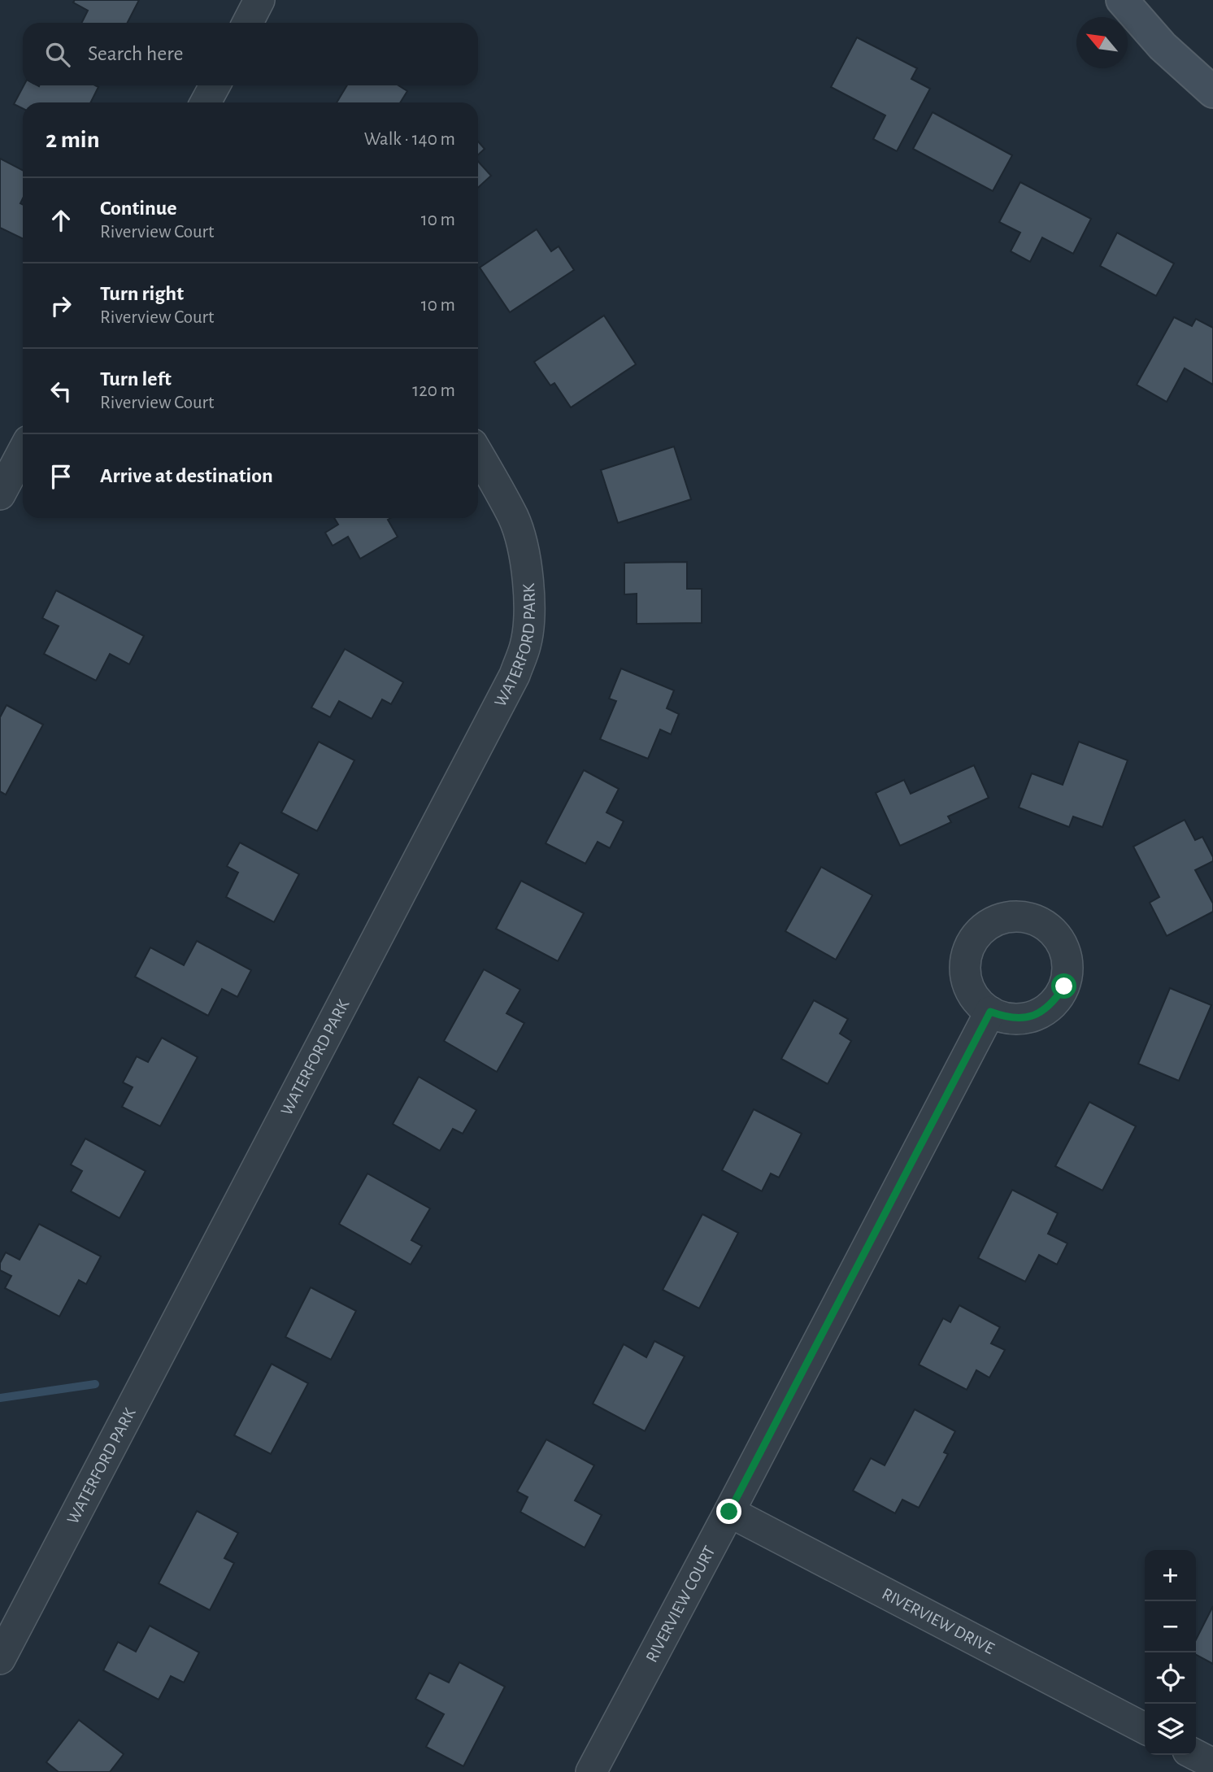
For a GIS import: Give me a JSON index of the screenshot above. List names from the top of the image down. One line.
{"streets":{"street":["WATERFORD PARK","RIVERVIEW COURT","RIVERVIEW DRIVE"]},"crossings":[["RIVERVIEW COURT","RIVERVIEW DRIVE"]],"north":"top left","page":{"search":"Search here","heading":["2 min","Walk · 140 m"],"list":[["Continue","Riverview Court","10 m"],["Turn right","Riverview Court","10 m"],["Turn left","Riverview Court","120 m"],"Arrive at destination"],"map_buttons":["+","−"]}}
